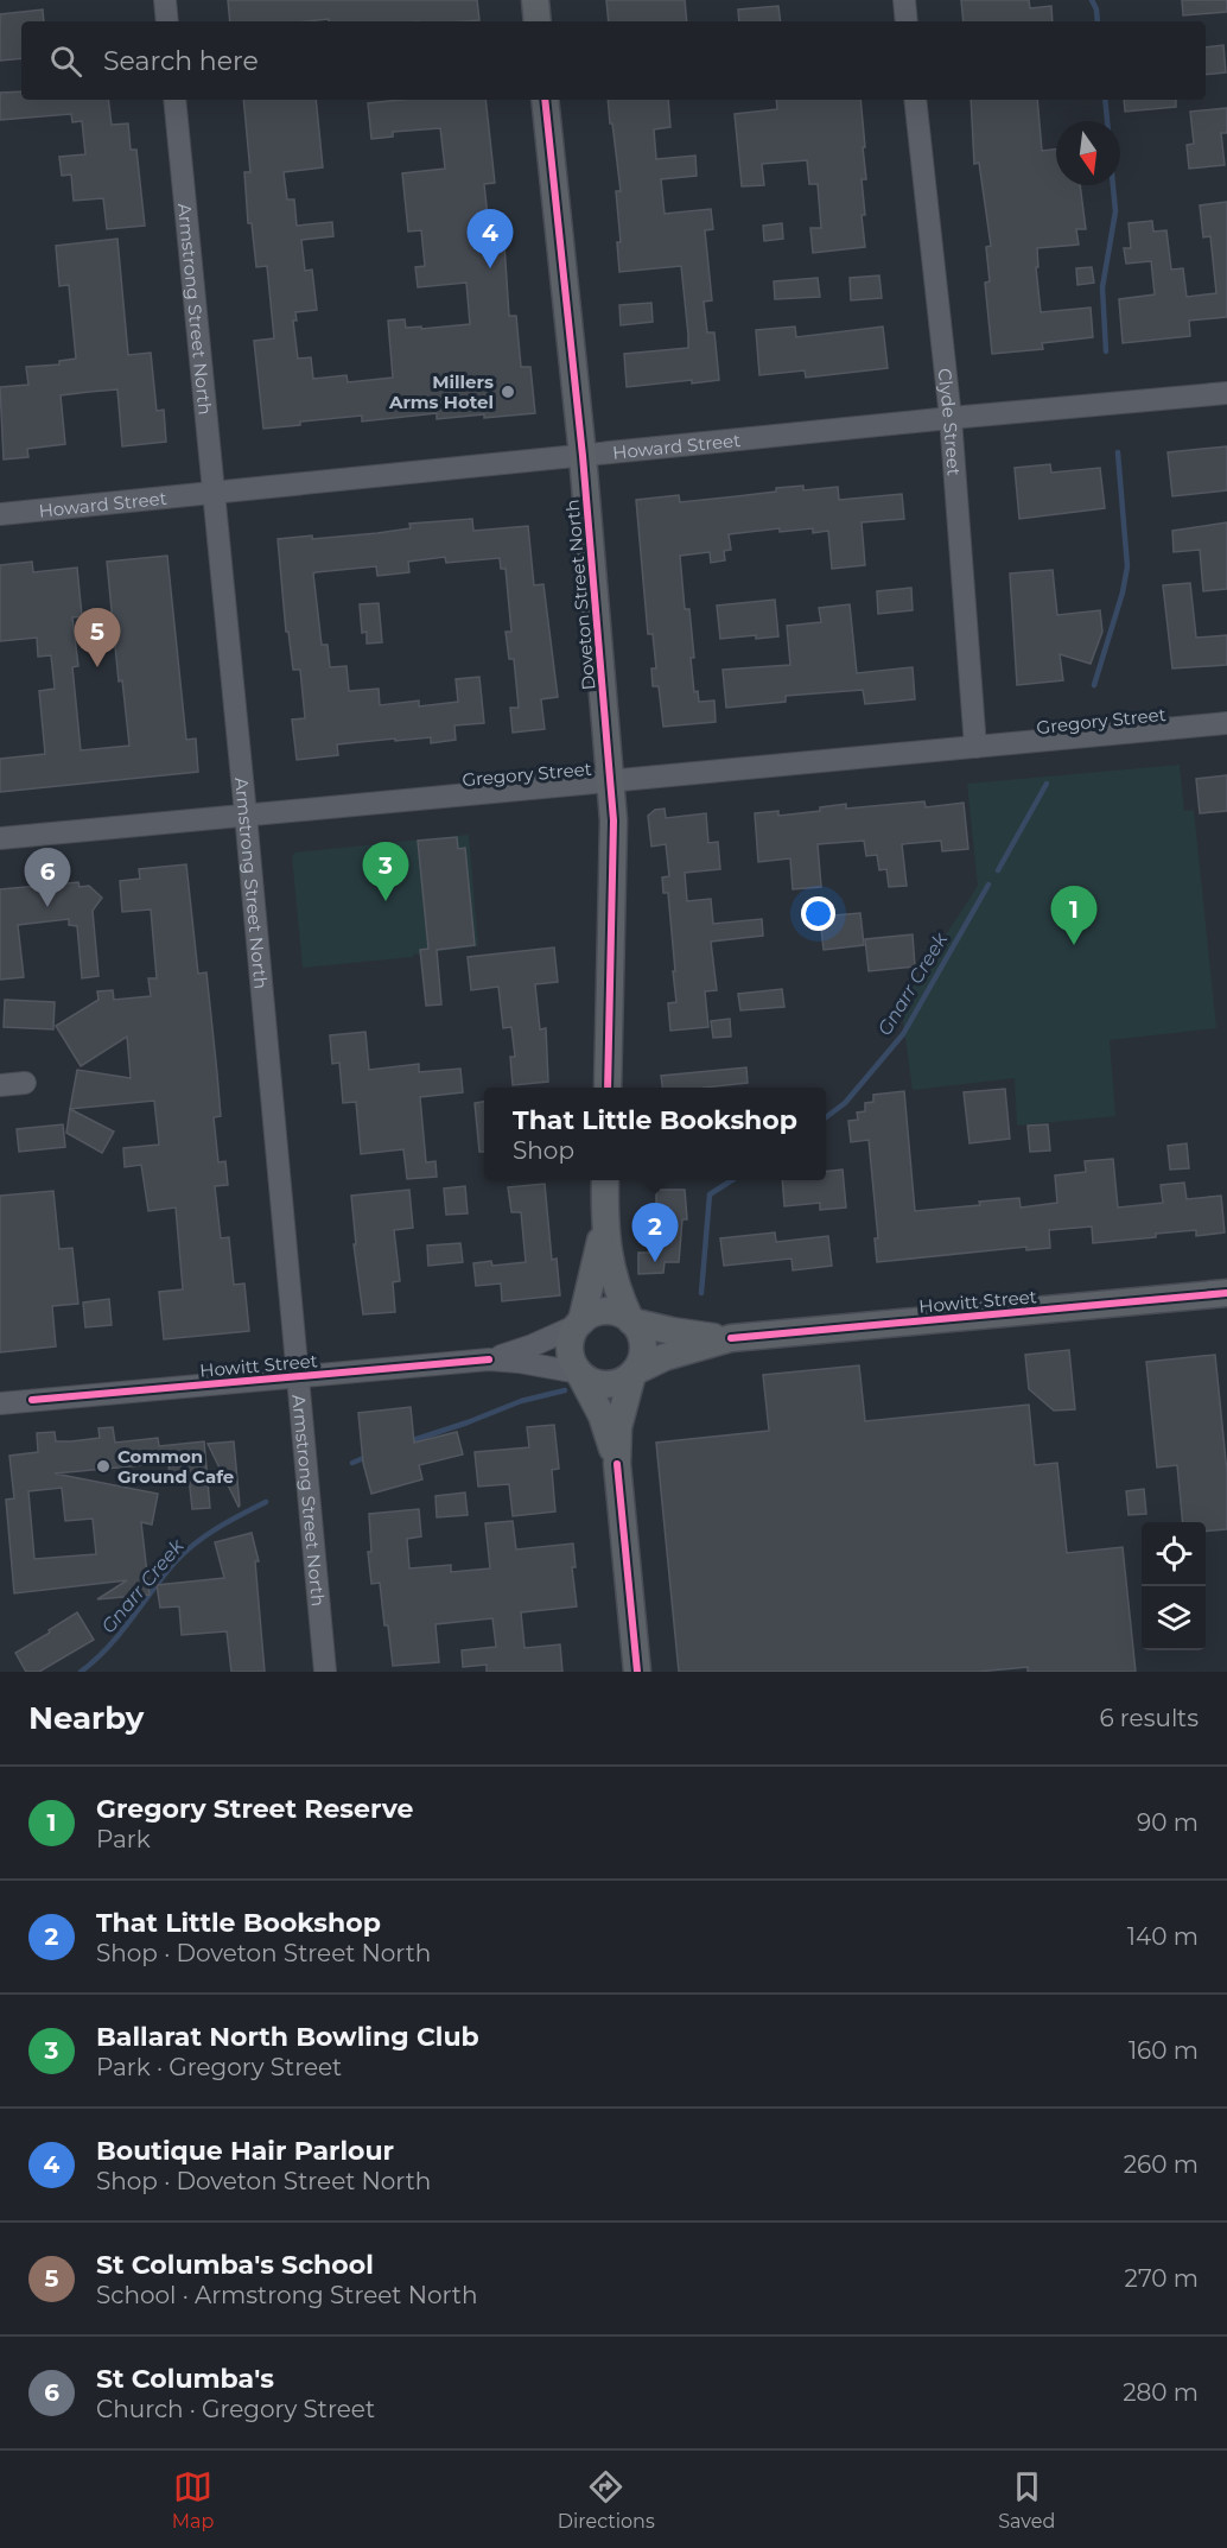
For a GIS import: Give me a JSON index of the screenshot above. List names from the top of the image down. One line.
{"streets":{"main road":["Doveton Street North","Howitt Street"],"street":["Armstrong Street North","Clyde Street","Howard Street","Gregory Street"]},"crossings":[["Armstrong Street North","Howard Street"],["Armstrong Street North","Gregory Street"],["Armstrong Street North","Howitt Street"],["Clyde Street","Howard Street"],["Clyde Street","Gregory Street"],["Howard Street","Doveton Street North"],["Doveton Street North","Gregory Street"]],"water":["Gnarr Creek"],"places":["Millers Arms Hotel","Common Ground Cafe"],"north":"bottom","page":{"search":"Search here","pins":["4","5","3","6","1","2"],"popup":["That Little Bookshop","Shop"],"heading":["Nearby","6 results"],"list":[{"mark":"1","name":"Gregory Street Reserve","note":"Park","value":"90 m"},{"mark":"2","name":"That Little Bookshop","note":"Shop · Doveton Street North","value":"140 m"},{"mark":"3","name":"Ballarat North Bowling Club","note":"Park · Gregory Street","value":"160 m"},{"mark":"4","name":"Boutique Hair Parlour","note":"Shop · Doveton Street North","value":"260 m"},{"mark":"5","name":"St Columba's School","note":"School · Armstrong Street North","value":"270 m"},{"mark":"6","name":"St Columba's","note":"Church · Gregory Street","value":"280 m"}],"nav":["Map","Directions","Saved"]}}
